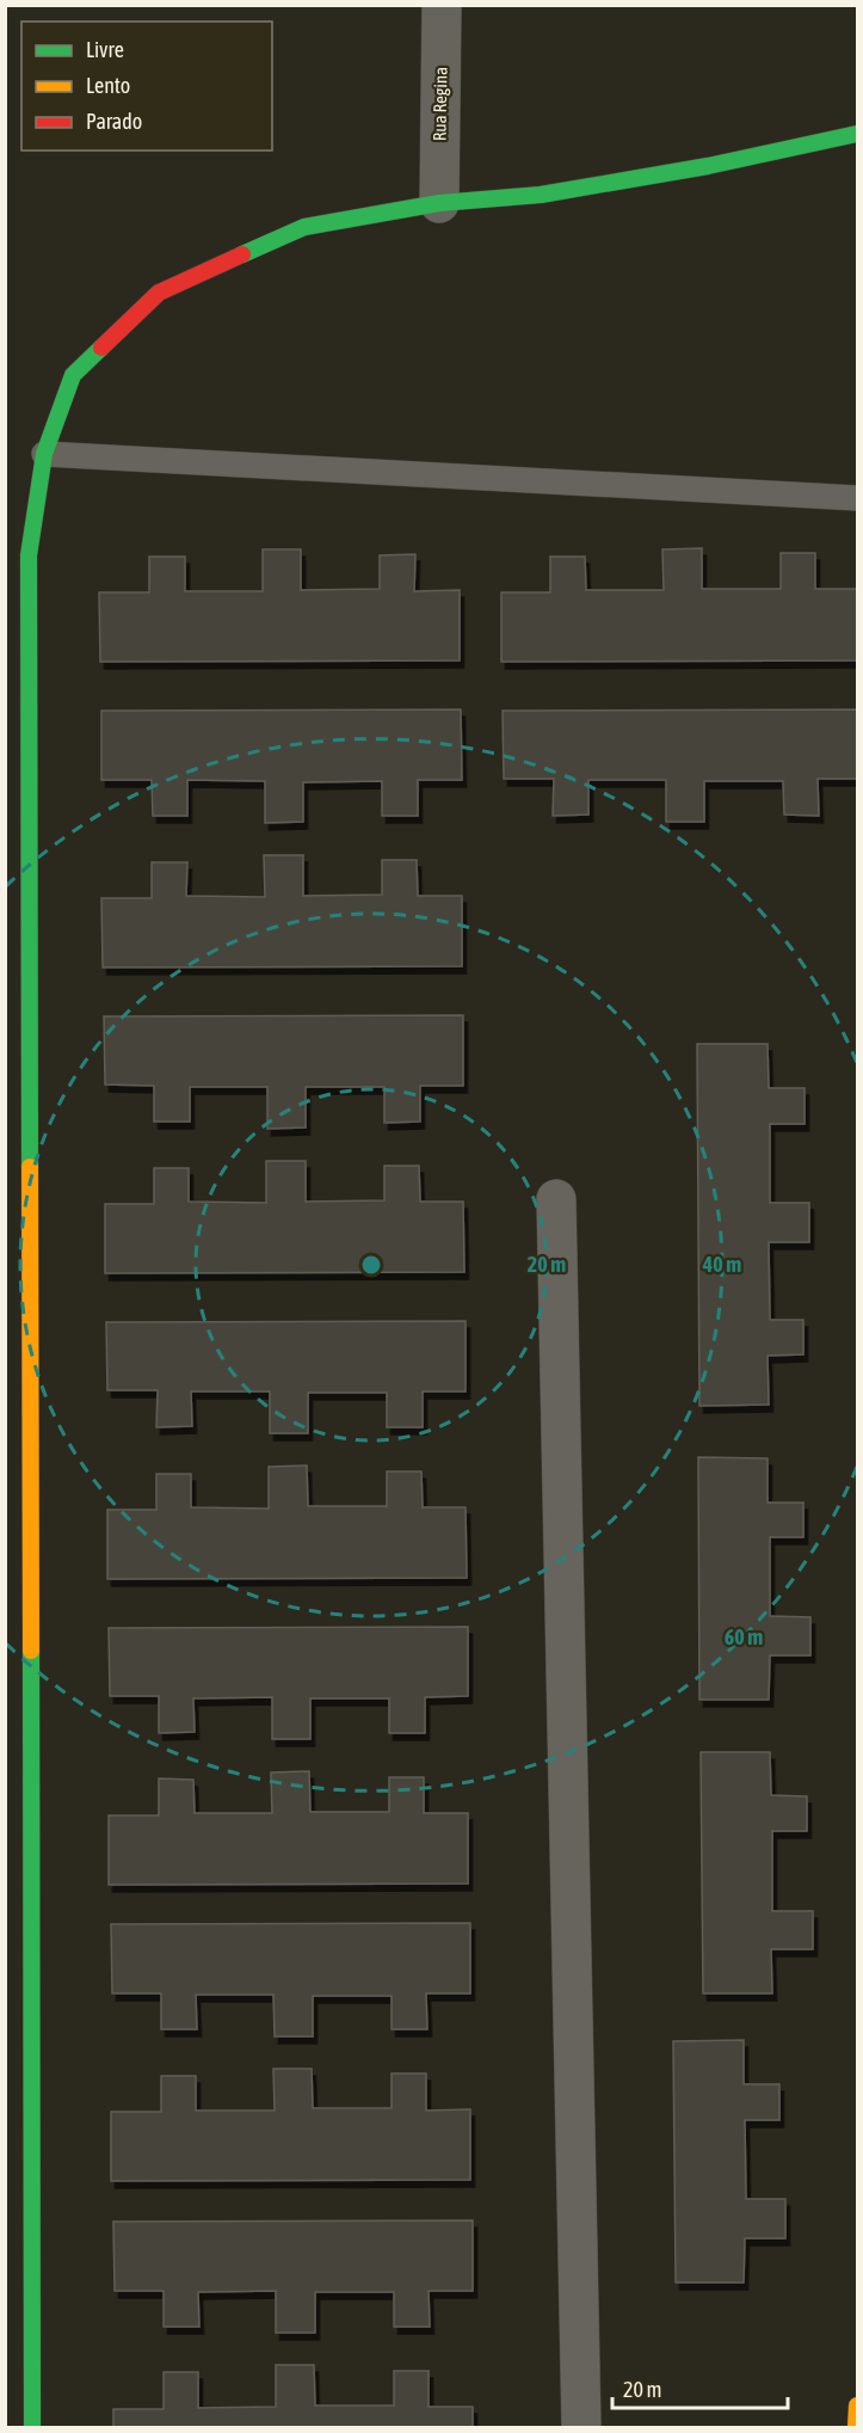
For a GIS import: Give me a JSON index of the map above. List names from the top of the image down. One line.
{"streets":{"street":["Rua Regina"]},"legend":["Livre","Lento","Parado"],"scale_bar":"20 m","rings":["20 m","40 m","60 m"]}
